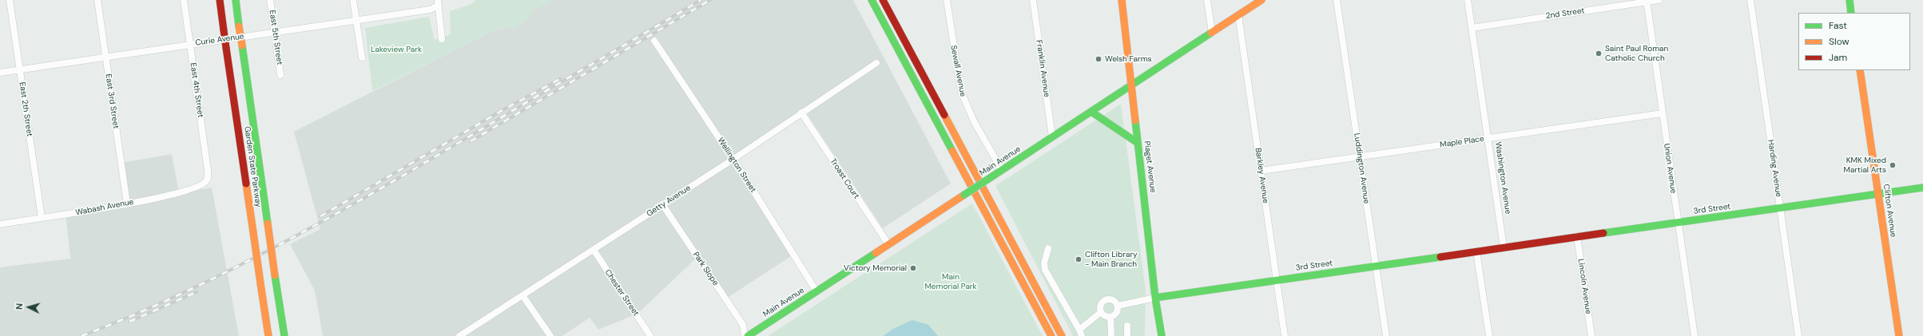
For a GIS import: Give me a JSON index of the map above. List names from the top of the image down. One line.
{"streets":{"main road":["Main Avenue","Garden State Parkway","Piaget Avenue","3rd Street","Clifton Avenue"],"street":["2nd Street","East 5th Street","Curie Avenue","Franklin Avenue","Sewall Avenue","East 4th Street","East 3rd Street","East 2th Street","Maple Place","Wellington Street","Luddington Avenue","Union Avenue","Harding Avenue","Barkley Avenue","Washington Avenue","Troast Court","Getty Avenue","Wabash Avenue","Park Slope","Lincoln Avenue","Chester Street"]},"crossings":[["2nd Street","Union Avenue"],["2nd Street","Washington Avenue"],["East 5th Street","Curie Avenue"],["Curie Avenue","East 4th Street"],["Curie Avenue","East 3rd Street"],["Curie Avenue","East 2th Street"],["Franklin Avenue","Main Avenue"],["Sewall Avenue","Main Avenue"],["East 4th Street","Wabash Avenue"],["East 3rd Street","Wabash Avenue"],["East 2th Street","Wabash Avenue"],["Maple Place","Luddington Avenue"],["Maple Place","Union Avenue"],["Maple Place","Barkley Avenue"],["Maple Place","Washington Avenue"],["Main Avenue","Wellington Street"],["Main Avenue","Piaget Avenue"],["Main Avenue","Barkley Avenue"],["Main Avenue","Troast Court"],["Wellington Street","Getty Avenue"],["Piaget Avenue","3rd Street"],["Luddington Avenue","3rd Street"],["Union Avenue","3rd Street"],["Harding Avenue","3rd Street"],["Barkley Avenue","3rd Street"],["Washington Avenue","3rd Street"],["Troast Court","Getty Avenue"],["Getty Avenue","Park Slope"],["Getty Avenue","Chester Street"],["3rd Street","Clifton Avenue"],["3rd Street","Lincoln Avenue"]],"parks":["Lakeview Park","Main Memorial Park"],"places":["Saint Paul Roman Catholic Church","Welsh Farms","KMK Mixed Martial Arts","Clifton Library - Main Branch","Victory Memorial"],"legend":["Fast","Slow","Jam"],"north":"left"}
